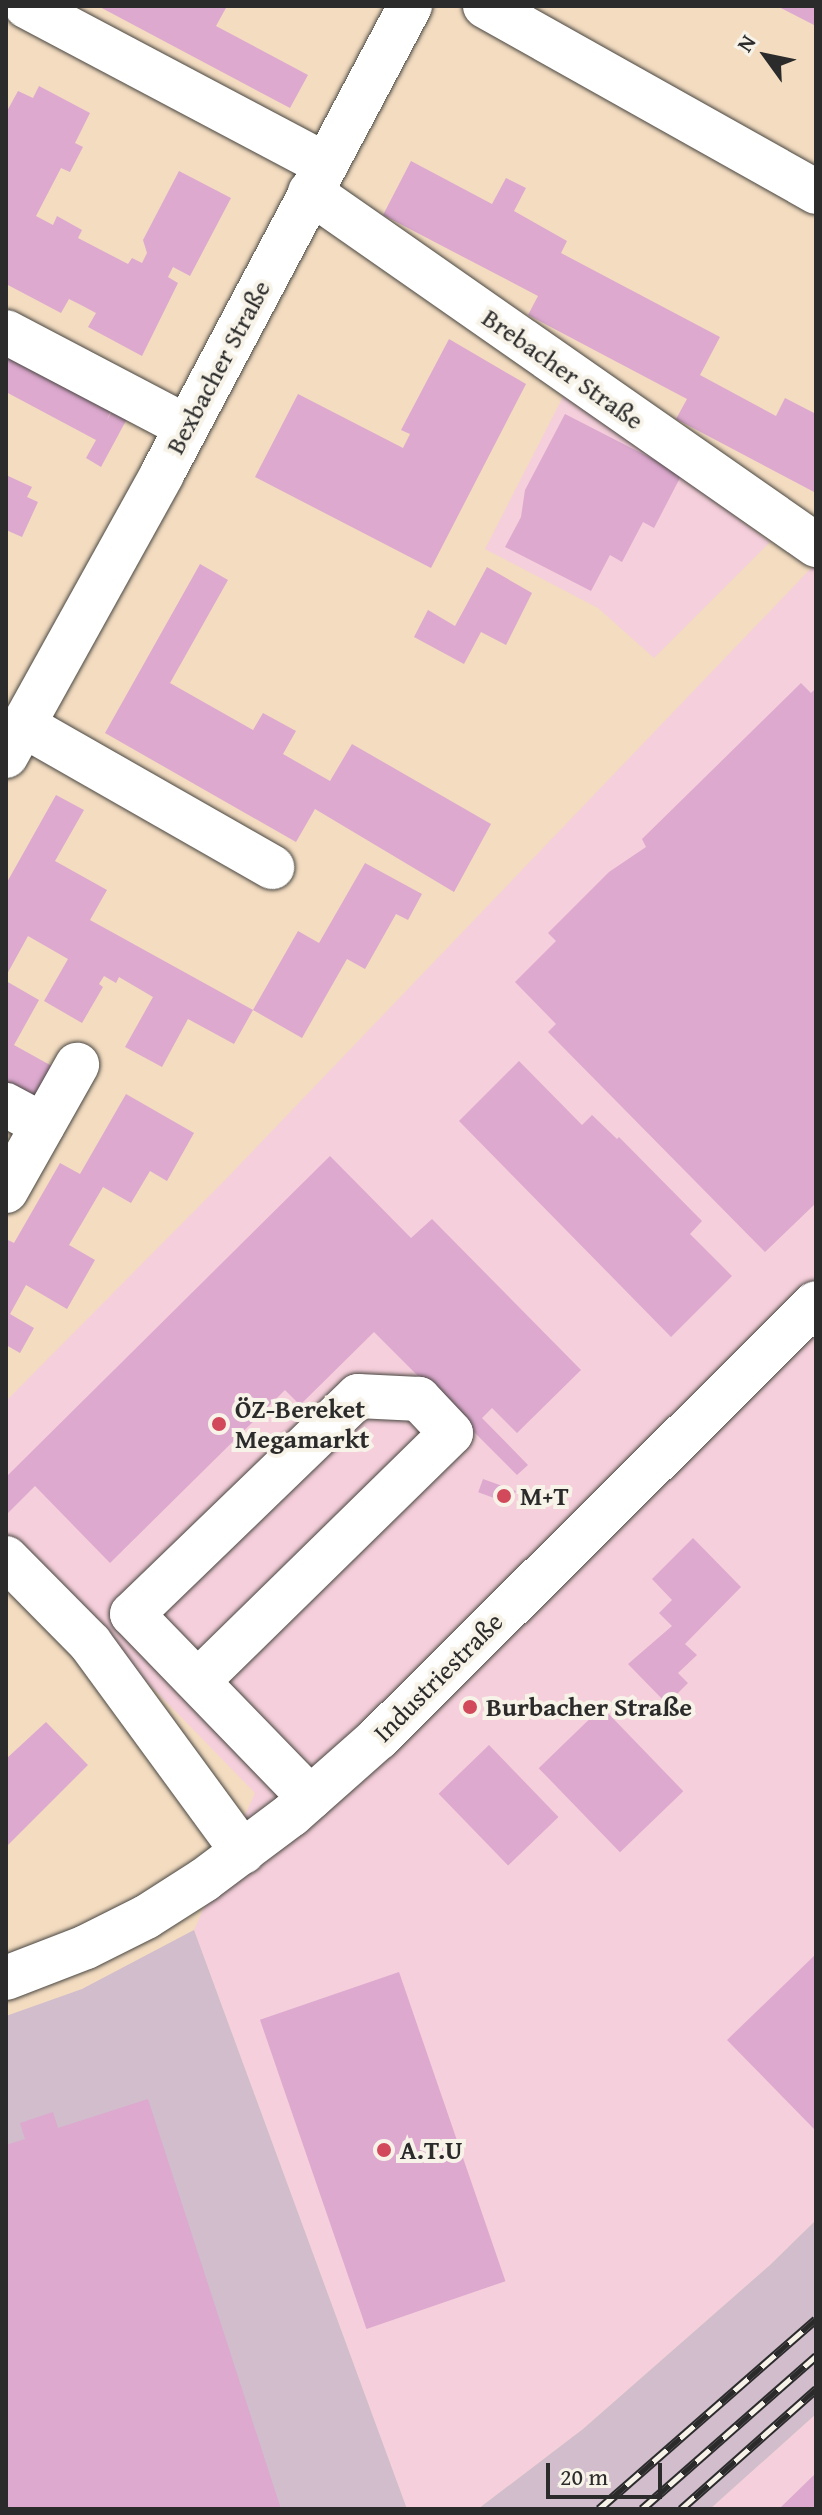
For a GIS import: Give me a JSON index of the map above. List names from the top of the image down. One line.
{"streets":{"street":["Bexbacher Straße","Brebacher Straße","Industriestraße"]},"crossings":[["Bexbacher Straße","Brebacher Straße"]],"places":["ÖZ-Bereket Megamarkt","M+T","Burbacher Straße","A.T.U"],"scale_bar":"20 m","north":"top left"}
